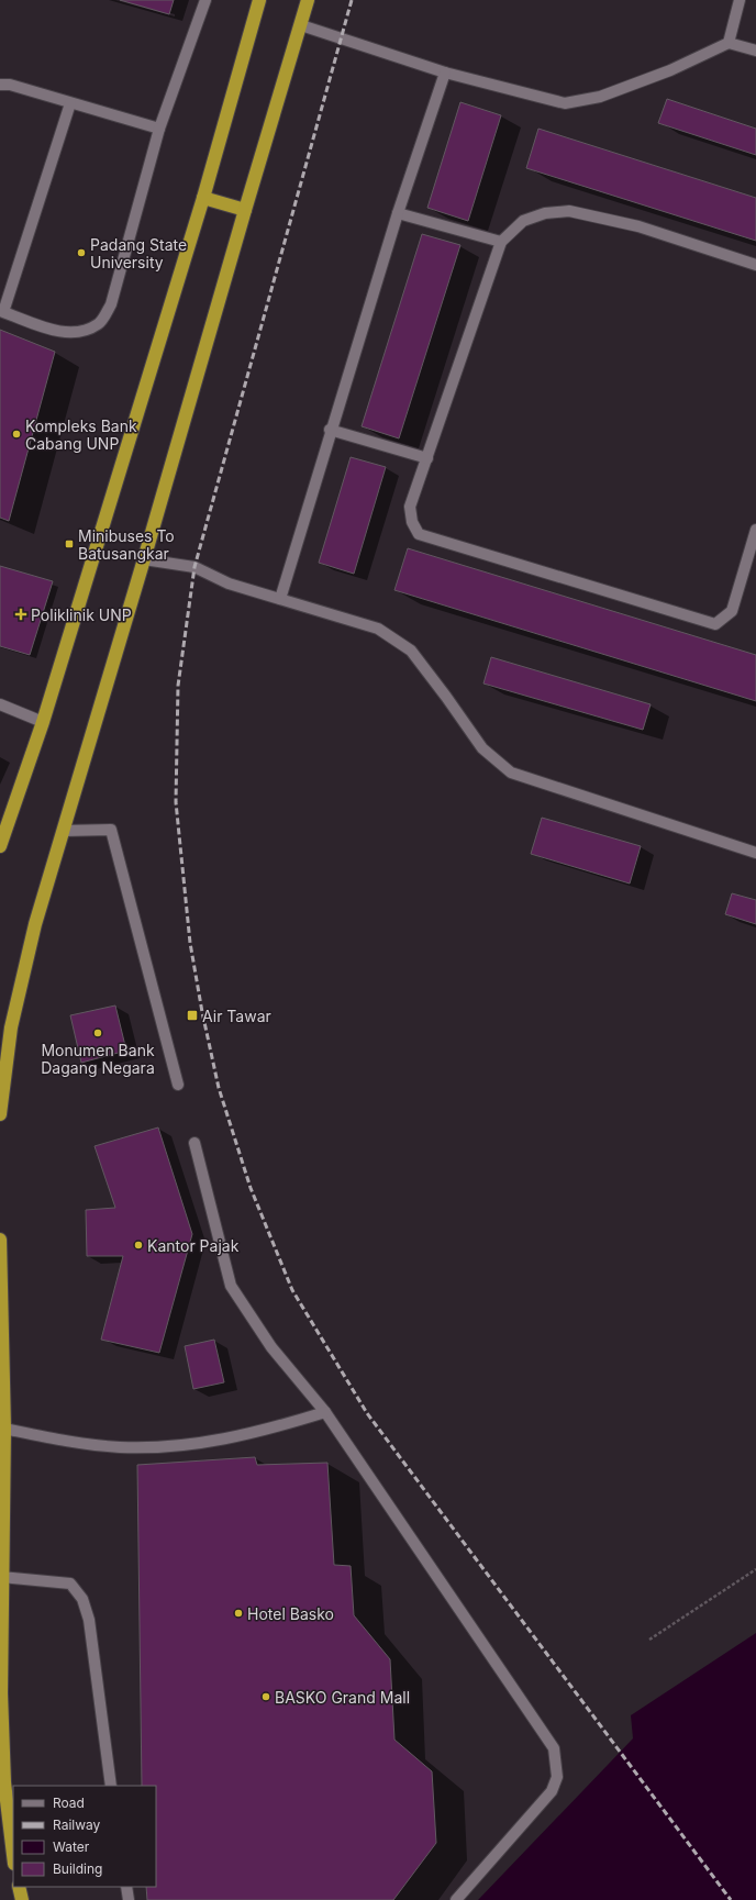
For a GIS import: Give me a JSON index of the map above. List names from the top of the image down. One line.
{"places":{"other":["Padang State University","Kompleks Bank Cabang UNP","Monumen Bank Dagang Negara","Kantor Pajak","Hotel Basko","BASKO Grand Mall"],"transit":["Minibuses To Batusangkar","Air Tawar"],"health":["Poliklinik UNP"]},"legend":["Road","Railway","Water","Building"]}
